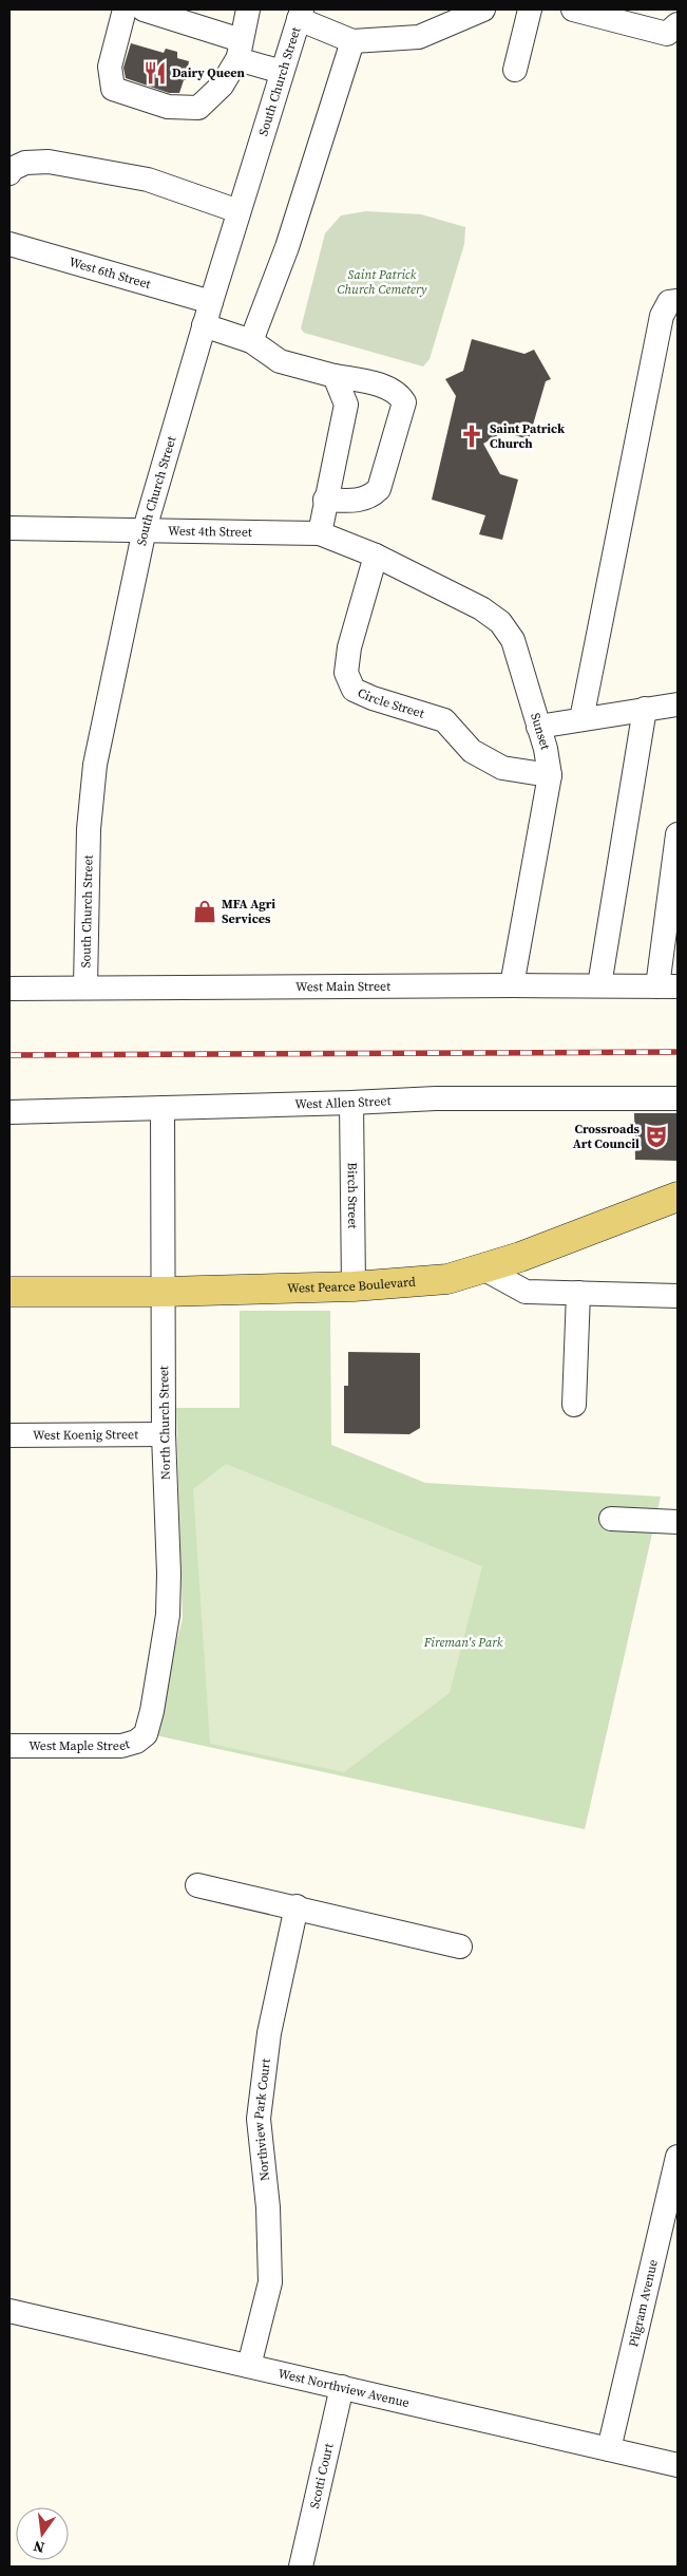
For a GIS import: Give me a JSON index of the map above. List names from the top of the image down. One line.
{"streets":{"main road":["West Pearce Boulevard"],"street":["South Church Street","West 6th Street","West 4th Street","Circle Street","Sunset","West Main Street","West Allen Street","Birch Street","North Church Street","West Koenig Street","West Maple Street","Northview Park Court","Pilgram Avenue","West Northview Avenue","Scotti Court"]},"crossings":[["South Church Street","West 6th Street"],["South Church Street","West 4th Street"],["South Church Street","West Main Street"],["West 4th Street","Circle Street"],["West 4th Street","Sunset"],["Circle Street","Sunset"],["Sunset","West Main Street"],["West Allen Street","Birch Street"],["West Allen Street","North Church Street"],["Birch Street","West Pearce Boulevard"],["West Pearce Boulevard","North Church Street"],["North Church Street","West Koenig Street"],["North Church Street","West Maple Street"],["Northview Park Court","West Northview Avenue"],["Pilgram Avenue","West Northview Avenue"],["West Northview Avenue","Scotti Court"]],"parks":["Saint Patrick Church Cemetery","Fireman's Park"],"places":{"restaurant":["Dairy Queen"],"church":["Saint Patrick Church"],"shop":["MFA Agri Services"],"theatre":["Crossroads Art Council"]},"north":"bottom"}
